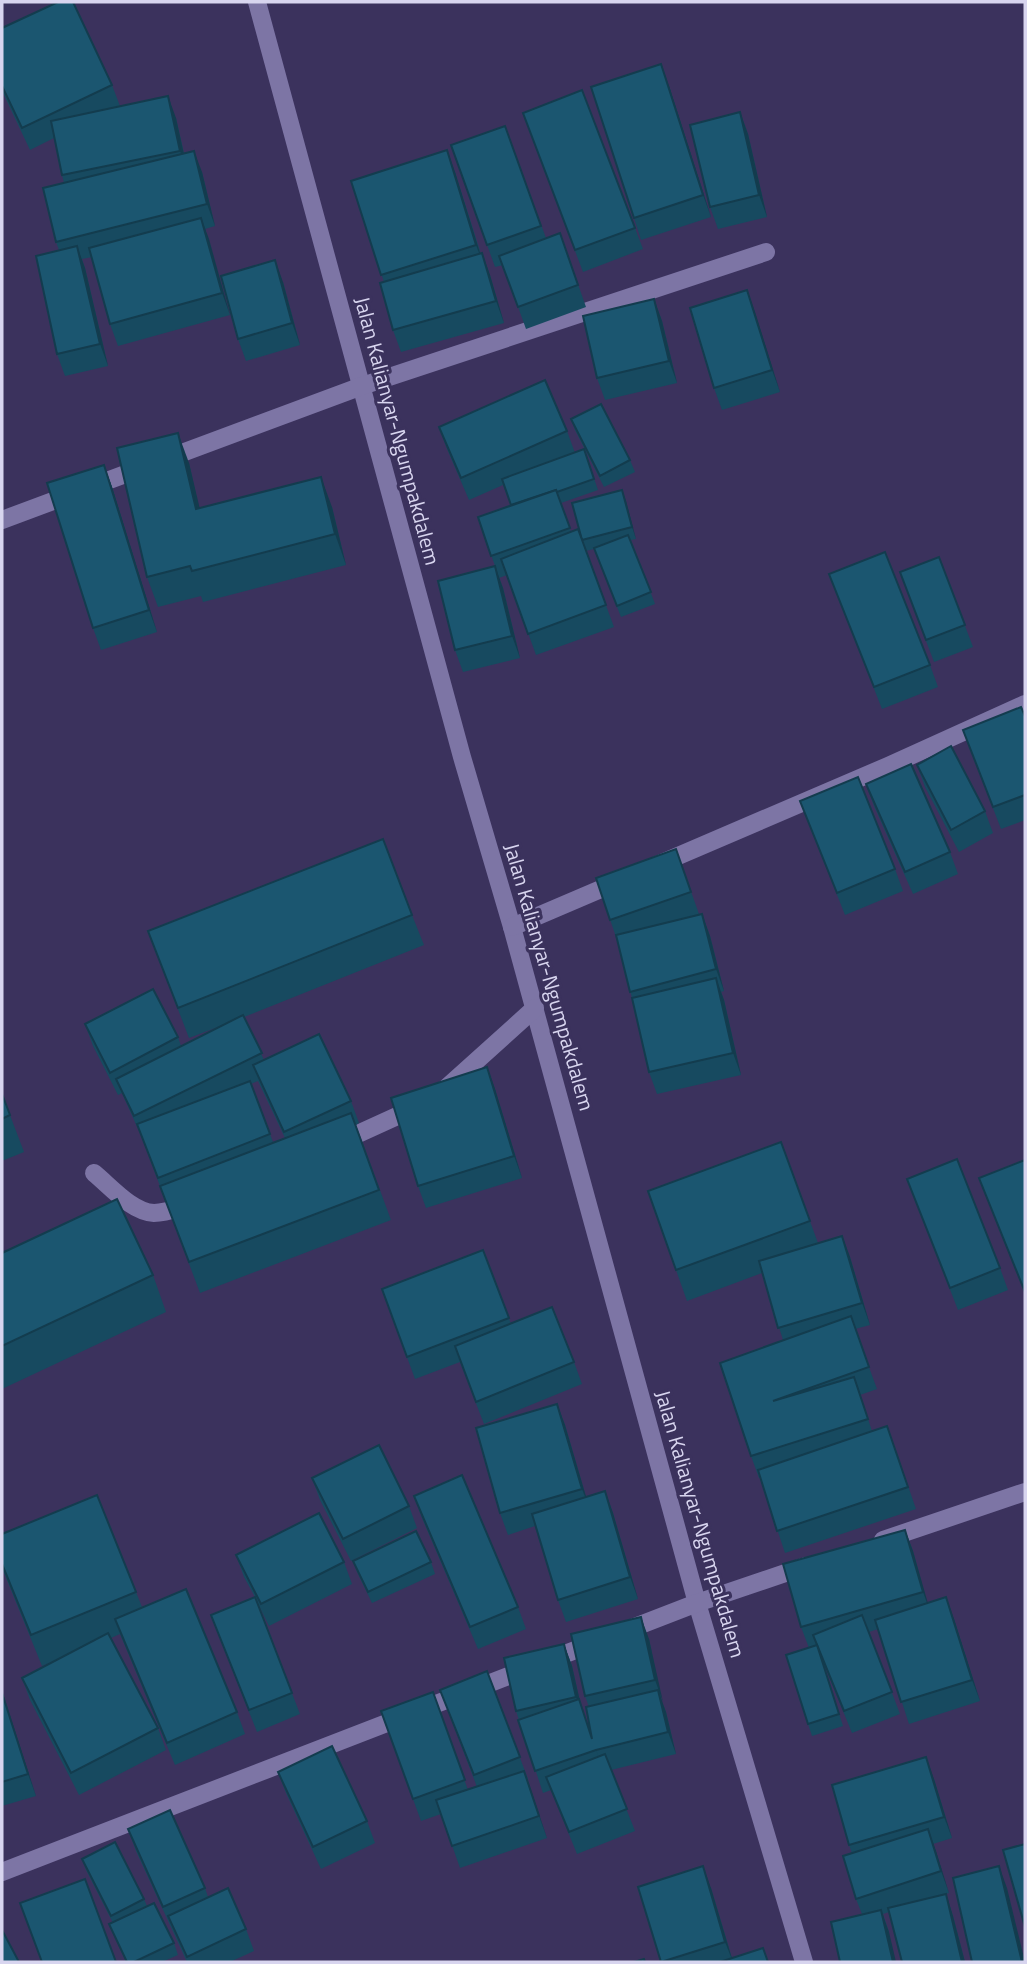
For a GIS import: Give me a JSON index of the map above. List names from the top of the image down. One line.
{"streets":{"street":["Jalan Kalianyar-Ngumpakdalem"]}}
